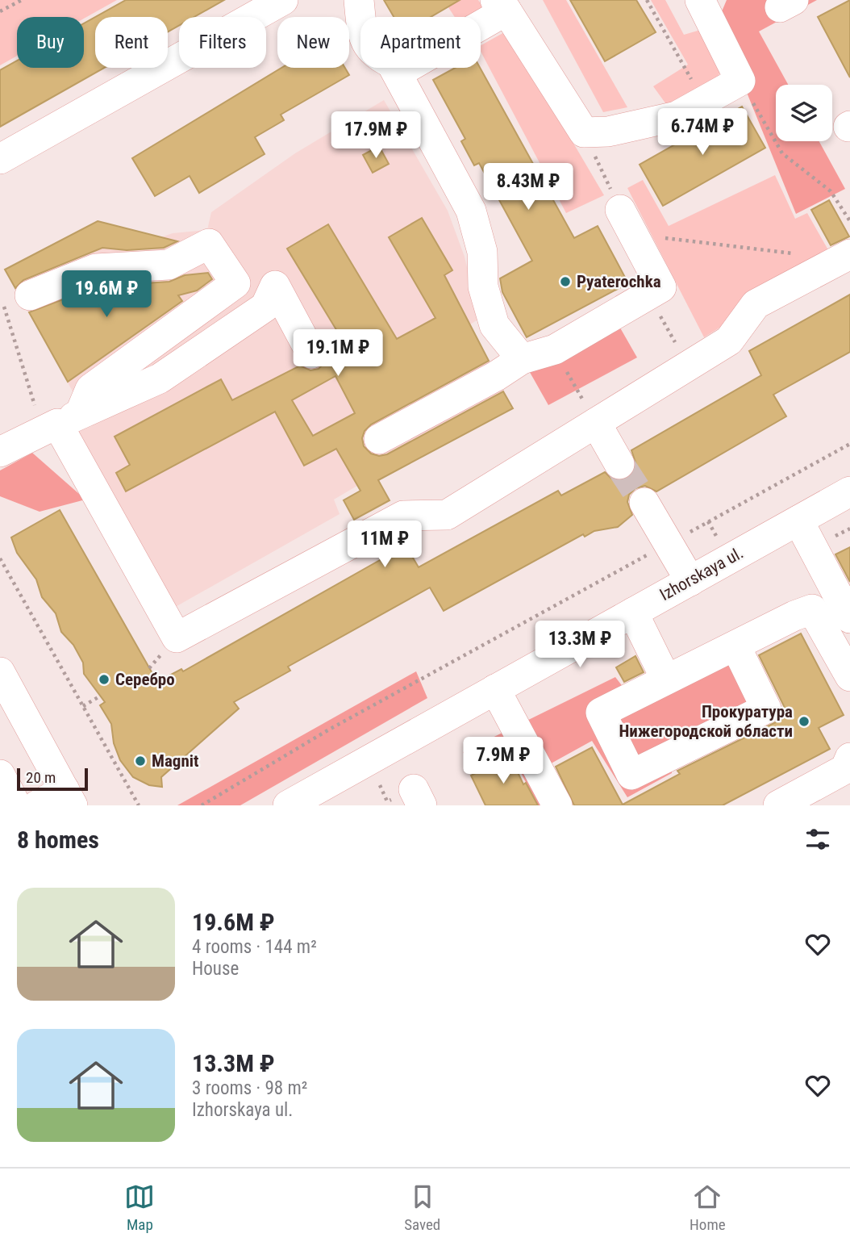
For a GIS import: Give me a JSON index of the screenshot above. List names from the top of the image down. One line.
{"streets":{"street":["Izhorskaya ul."]},"places":["Pyaterochka","Серебро","Прокуратура Нижегородской области","Magnit"],"scale_bar":"20 m","page":{"chip":["Buy","Rent","Filters","New","Apartment"],"price":["6.74M ₽","17.9M ₽","8.43M ₽","19.6M ₽","19.1M ₽","11M ₽","13.3M ₽","7.9M ₽"],"scale":"20 m","heading":"8 homes","list":[{"name":"19.6M ₽","note":"4 rooms · 144 m² · House"},{"name":"13.3M ₽","note":"3 rooms · 98 m² · Izhorskaya ul."}],"tabs":["Map","Saved","Home"]}}
